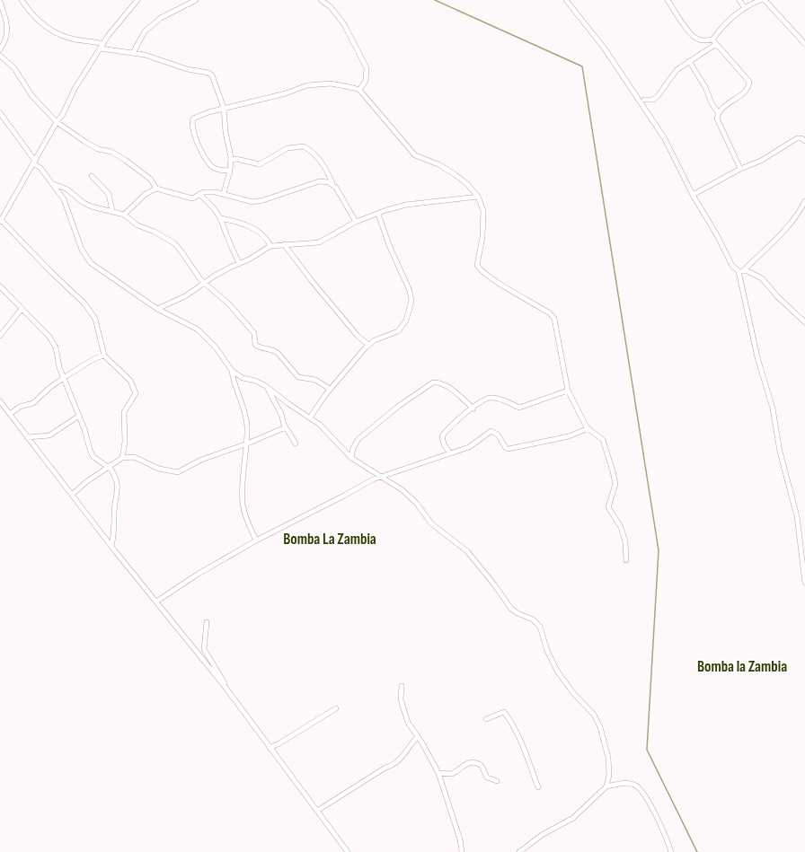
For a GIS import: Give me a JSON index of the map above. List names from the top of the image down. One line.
{"districts":["Bomba La Zambia","Bomba la Zambia"]}
